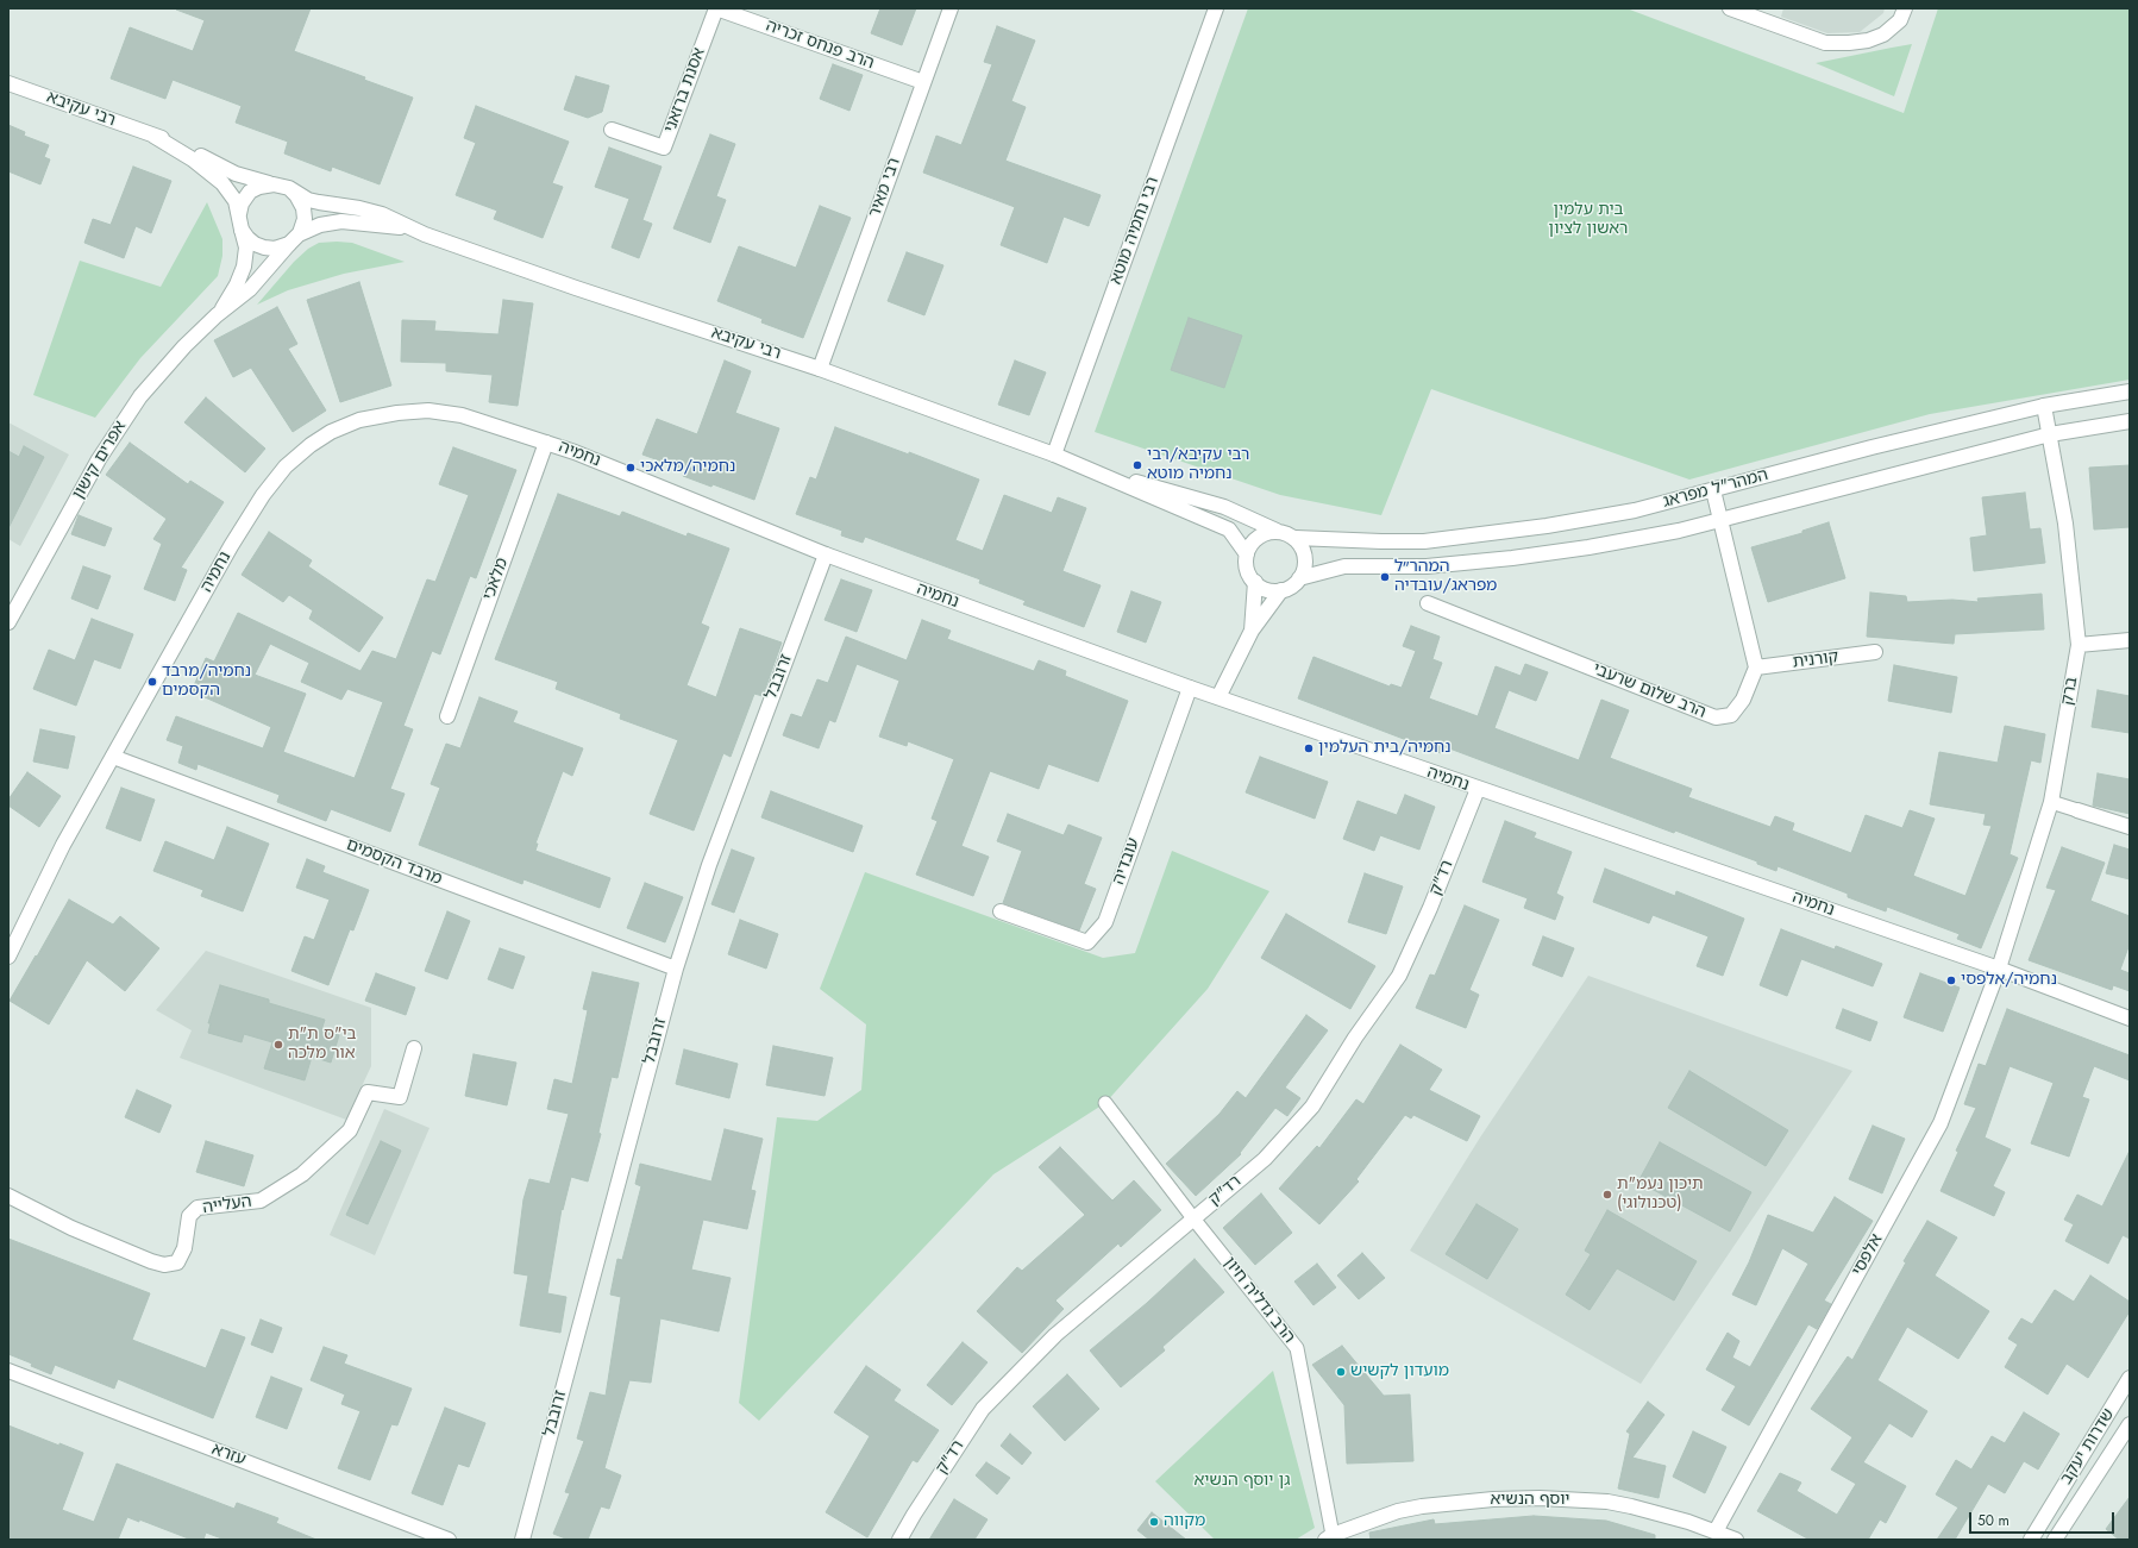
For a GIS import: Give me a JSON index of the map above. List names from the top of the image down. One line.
{"streets":{"street":["הרב פנחס זכריה","אסנת ברזאני","רבי עקיבא","רבי מאיר","רבי נחמיה מוטא","נחמיה","אפרים קישון","המהר\"ל מפראג","מלאכי","קורנית","זרובבל","הרב שלום שרעבי","ברק","עובדיה","מרבד הקסמים","רד\"ק","העלייה","אלפסי","הרב גדליה חיון","שדרות יעקב","עזרא","יוסף הנשיא"]},"crossings":[["הרב פנחס זכריה","אסנת ברזאני"],["הרב פנחס זכריה","רבי מאיר"],["רבי עקיבא","רבי מאיר"],["רבי עקיבא","רבי נחמיה מוטא"],["רבי עקיבא","אפרים קישון"],["נחמיה","מלאכי"],["נחמיה","זרובבל"],["נחמיה","ברק"],["נחמיה","עובדיה"],["נחמיה","מרבד הקסמים"],["נחמיה","רד\"ק"],["נחמיה","אלפסי"],["המהר\"ל מפראג","ברק"],["קורנית","הרב שלום שרעבי"],["זרובבל","מרבד הקסמים"],["ברק","אלפסי"],["רד\"ק","הרב גדליה חיון"],["אלפסי","יוסף הנשיא"],["הרב גדליה חיון","יוסף הנשיא"]],"parks":["בית עלמין ראשון לציון","גן יוסף הנשיא"],"places":["רבי עקיבא/רבי נחמיה מוטא","נחמיה/מלאכי","המהר״ל מפראג/עובדיה","נחמיה/מרבד הקסמים","נחמיה/בית העלמין","נחמיה/אלפסי","בי\"ס ת\"ת אור מלכה","תיכון נעמ\"ת (טכנולוגי)","מועדון לקשיש","מקווה"],"scale_bar":"50 m"}
